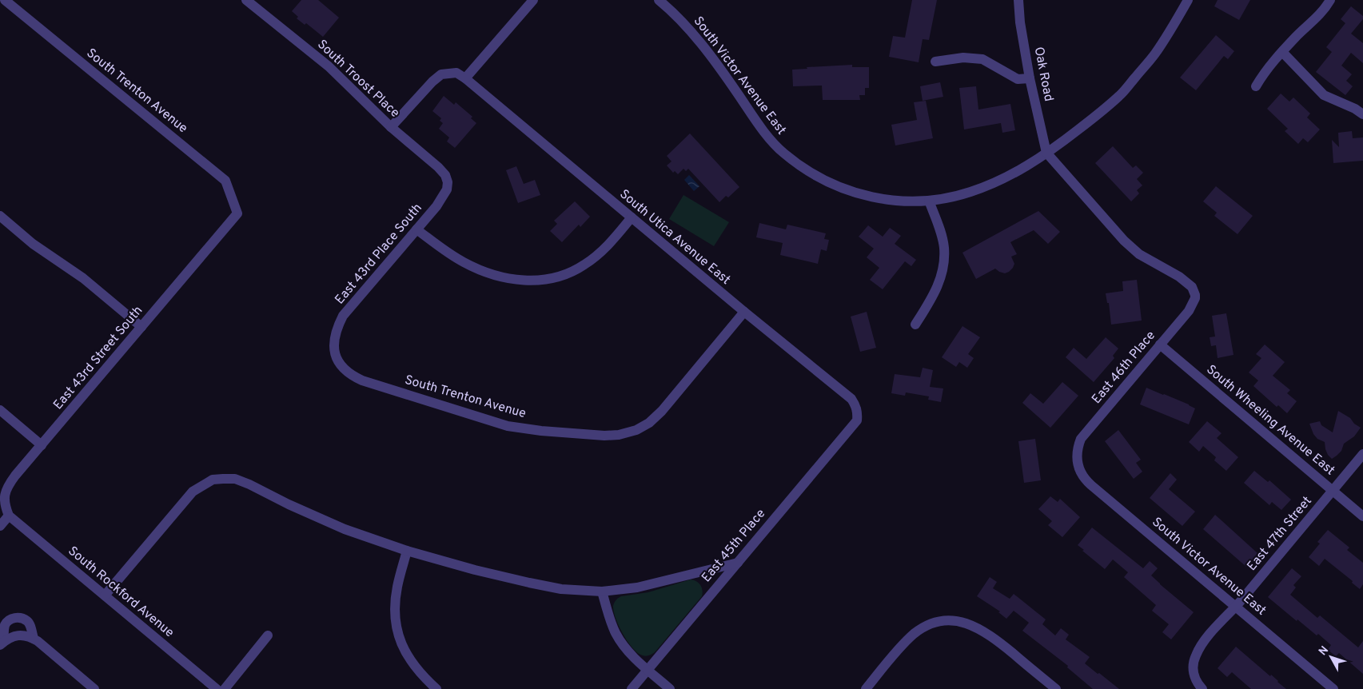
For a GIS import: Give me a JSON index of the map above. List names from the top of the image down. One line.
{"streets":{"street":["Oak Road","South Victor Avenue East","South Troost Place","South Trenton Avenue","South Utica Avenue East","East 43rd Place South","East 43rd Street South","East 46th Place","South Wheeling Avenue East","East 47th Street","East 45th Place","South Rockford Avenue"]},"crossings":[["Oak Road","South Victor Avenue East"],["Oak Road","East 46th Place"],["South Victor Avenue East","East 46th Place"],["South Victor Avenue East","East 47th Street"],["South Troost Place","East 43rd Place South"],["South Trenton Avenue","South Utica Avenue East"],["South Trenton Avenue","East 43rd Place South"],["South Trenton Avenue","East 43rd Street South"],["South Utica Avenue East","East 45th Place"],["East 43rd Street South","South Rockford Avenue"],["East 46th Place","South Wheeling Avenue East"],["South Wheeling Avenue East","East 47th Street"]],"north":"top left"}
